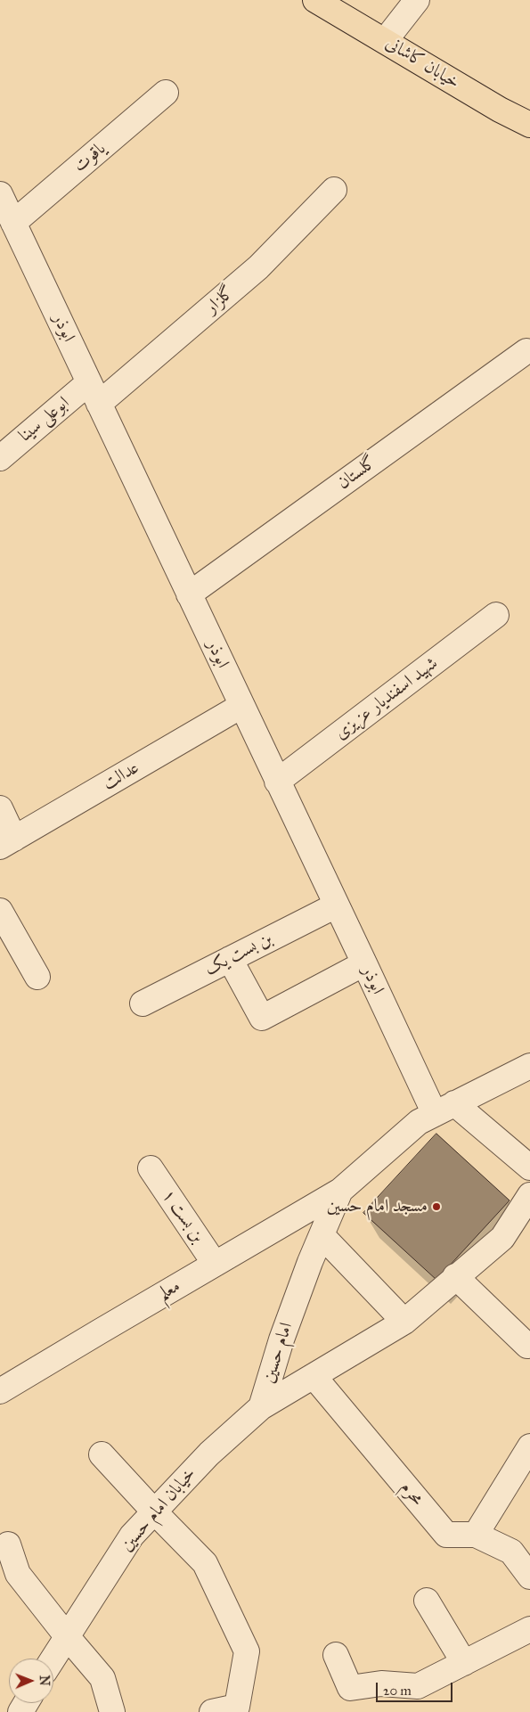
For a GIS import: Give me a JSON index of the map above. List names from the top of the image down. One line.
{"streets":{"main road":["خیابان کاشانی"],"street":["یاقوت","گلزار","ابوذر","ابوعلی سینا","گلستان","شهید اسفندیار عزیزی","عدالت","بن بست یک","بن بست ۱","معلم","امام حسین","محرم","خیابان امام حسین"]},"crossings":[["یاقوت","ابوذر"],["گلزار","ابوذر"],["ابوذر","ابوعلی سینا"],["ابوذر","گلستان"],["ابوذر","شهید اسفندیار عزیزی"],["ابوذر","عدالت"],["ابوذر","بن بست یک"],["ابوذر","امام حسین"],["بن بست ۱","معلم"],["معلم","امام حسین"],["امام حسین","محرم"],["امام حسین","خیابان امام حسین"]],"places":["مسجد امام حسین"],"scale_bar":"20 m","north":"right"}
